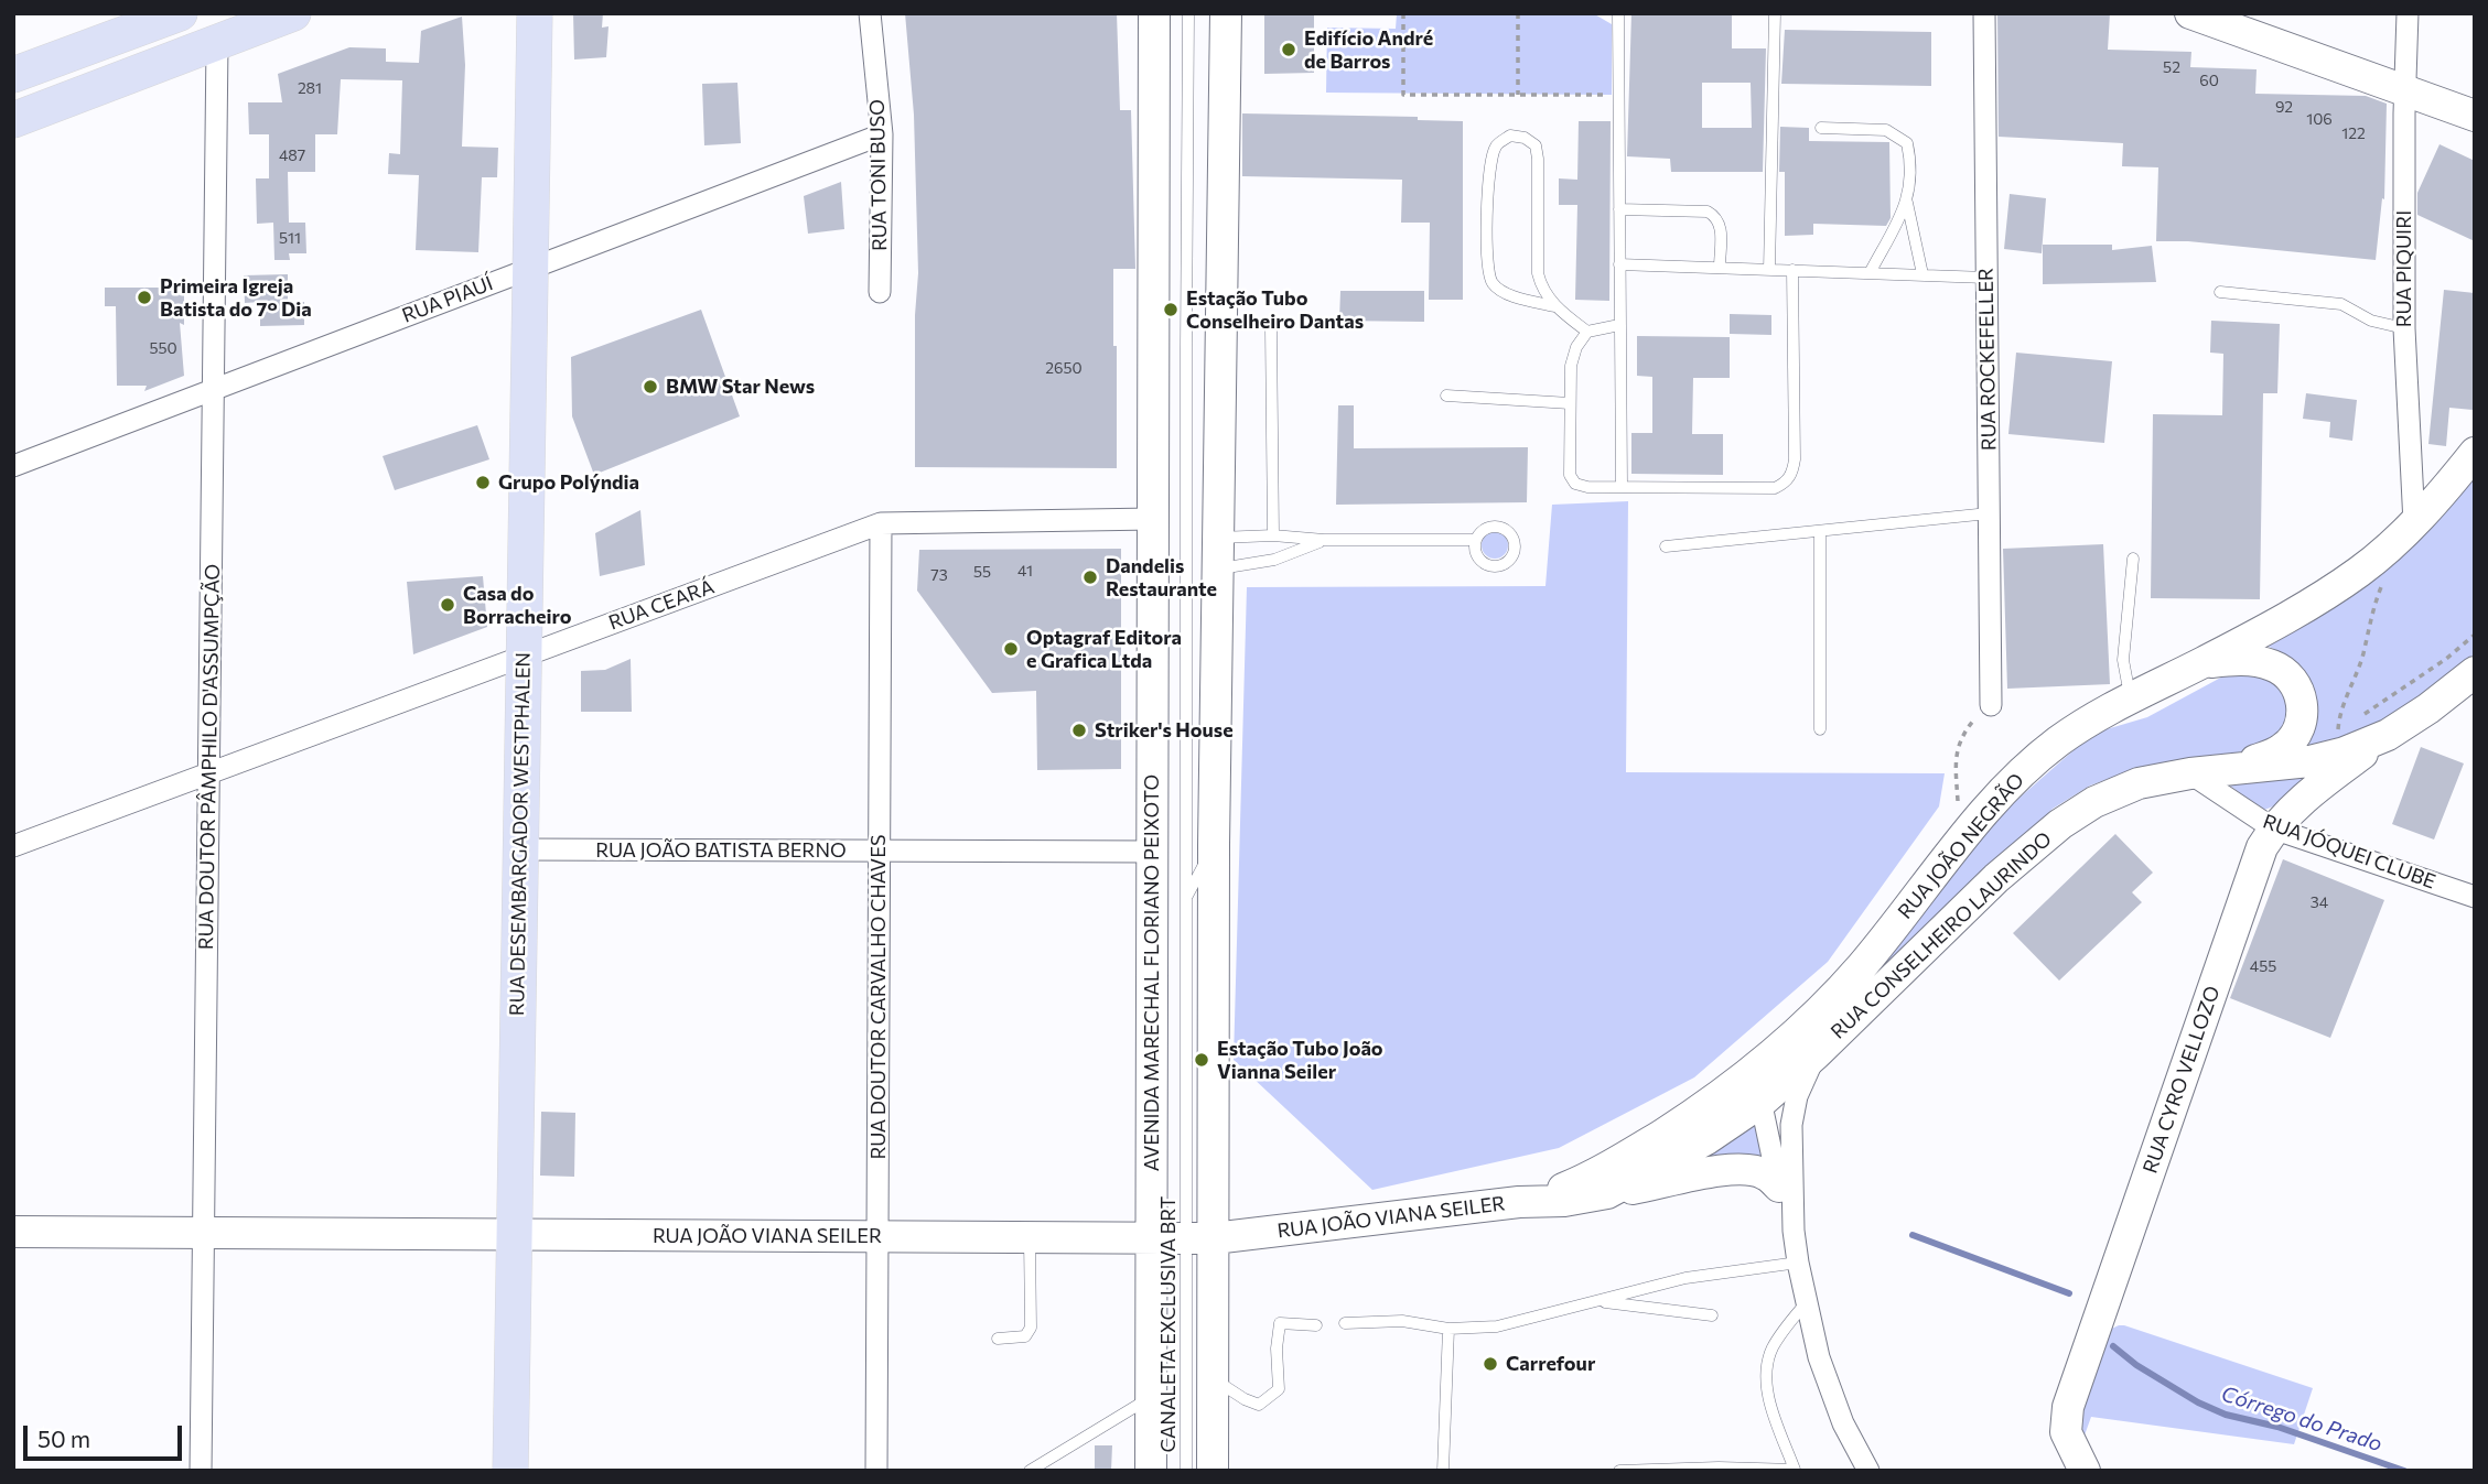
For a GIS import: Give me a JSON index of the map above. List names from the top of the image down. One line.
{"streets":{"main road":["RUA DESEMBARGADOR WESTPHALEN"],"street":["RUA TONI BUSO","RUA PIQUIRI","RUA PIAUÍ","RUA ROCKEFELLER","RUA CEARÁ","RUA DOUTOR PÂMPHILO D'ASSUMPÇÃO","RUA JOÃO NEGRÃO","RUA JOÃO BATISTA BERNO","RUA JÓQUEI CLUBE","RUA CONSELHEIRO LAURINDO","AVENIDA MARECHAL FLORIANO PEIXOTO","RUA DOUTOR CARVALHO CHAVES","RUA CYRO VELLOZO","RUA JOÃO VIANA SEILER"],"lane":["CANALETA EXCLUSIVA BRT"]},"crossings":[["RUA TONI BUSO","RUA PIAUÍ"],["RUA PIQUIRI","RUA JOÃO NEGRÃO"],["RUA PIAUÍ","RUA DOUTOR PÂMPHILO D'ASSUMPÇÃO"],["RUA PIAUÍ","RUA DESEMBARGADOR WESTPHALEN"],["RUA CEARÁ","RUA DESEMBARGADOR WESTPHALEN"],["RUA CEARÁ","AVENIDA MARECHAL FLORIANO PEIXOTO"],["RUA CEARÁ","RUA DOUTOR CARVALHO CHAVES"],["RUA DOUTOR PÂMPHILO D'ASSUMPÇÃO","RUA JOÃO VIANA SEILER"],["RUA DESEMBARGADOR WESTPHALEN","RUA JOÃO BATISTA BERNO"],["RUA DESEMBARGADOR WESTPHALEN","RUA JOÃO VIANA SEILER"],["RUA JOÃO NEGRÃO","RUA JOÃO VIANA SEILER"],["RUA JOÃO BATISTA BERNO","AVENIDA MARECHAL FLORIANO PEIXOTO"],["RUA JOÃO BATISTA BERNO","RUA DOUTOR CARVALHO CHAVES"],["RUA JÓQUEI CLUBE","RUA CONSELHEIRO LAURINDO"],["RUA JÓQUEI CLUBE","RUA CYRO VELLOZO"],["RUA CONSELHEIRO LAURINDO","RUA CYRO VELLOZO"],["RUA CONSELHEIRO LAURINDO","RUA JOÃO VIANA SEILER"],["AVENIDA MARECHAL FLORIANO PEIXOTO","RUA JOÃO VIANA SEILER"],["RUA DOUTOR CARVALHO CHAVES","RUA JOÃO VIANA SEILER"],["RUA JOÃO VIANA SEILER","CANALETA EXCLUSIVA BRT"]],"water":["Córrego do Prado"],"places":["Edifício André de Barros","Primeira Igreja Batista do 7° Dia","Estação Tubo Conselheiro Dantas","BMW Star News","Grupo Polýndia","Dandelis Restaurante","Casa do Borracheiro","Optagraf Editora e Grafica Ltda","Striker's House","Estação Tubo João Vianna Seiler","Carrefour"],"house_numbers":["52","60","281","92","106","122","487","511","550","2650","41","55","73","34","455"],"scale_bar":"50 m"}
